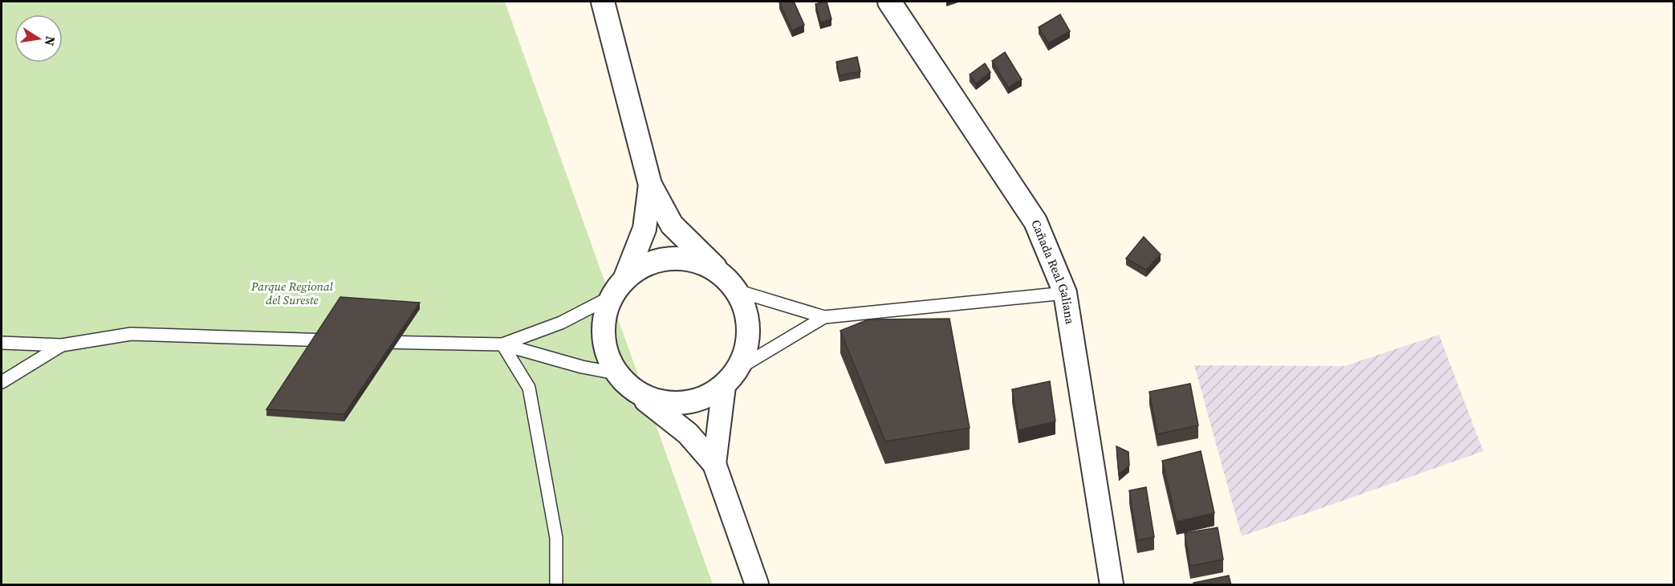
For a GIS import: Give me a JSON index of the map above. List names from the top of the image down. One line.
{"streets":{"street":["Cañada Real Galiana"]},"parks":["Parque Regional del Sureste"],"north":"right"}
